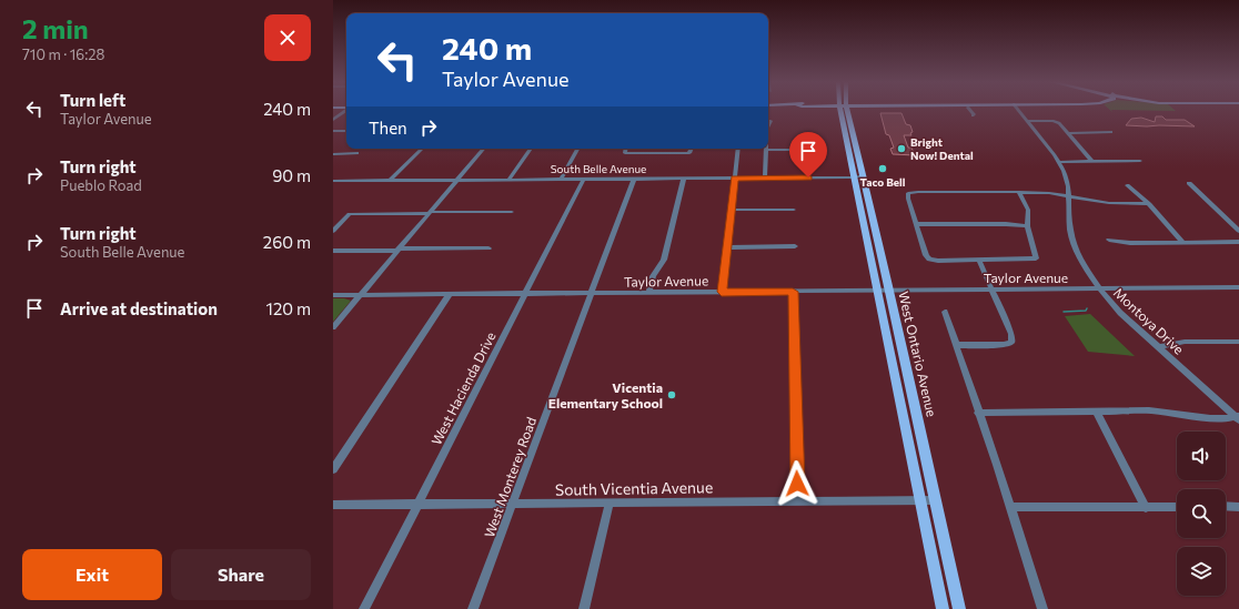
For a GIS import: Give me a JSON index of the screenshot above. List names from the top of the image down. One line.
{"streets":{"main road":["West Ontario Avenue"],"street":["South Belle Avenue","Taylor Avenue","Montoya Drive","West Hacienda Drive","West Monterey Road","South Vicentia Avenue"]},"crossings":[["South Belle Avenue","West Ontario Avenue"],["South Belle Avenue","West Hacienda Drive"],["South Belle Avenue","West Monterey Road"],["Taylor Avenue","Montoya Drive"],["Taylor Avenue","West Ontario Avenue"],["Taylor Avenue","West Hacienda Drive"],["Taylor Avenue","West Monterey Road"],["West Ontario Avenue","South Vicentia Avenue"],["West Hacienda Drive","South Vicentia Avenue"],["West Monterey Road","South Vicentia Avenue"]],"places":["Bright Now! Dental","Taco Bell","Vicentia Elementary School"],"page":{"heading":["2 min","710 m · 16:28"],"turn":["240 m","Taylor Avenue"],"list":[{"name":"Turn left","note":"Taylor Avenue","value":"240 m"},{"name":"Turn right","note":"Pueblo Road","value":"90 m"},{"name":"Turn right","note":"South Belle Avenue","value":"260 m"},{"name":"Arrive at destination","value":"120 m"}],"then":"Then","buttons":["Exit","Share"]}}
